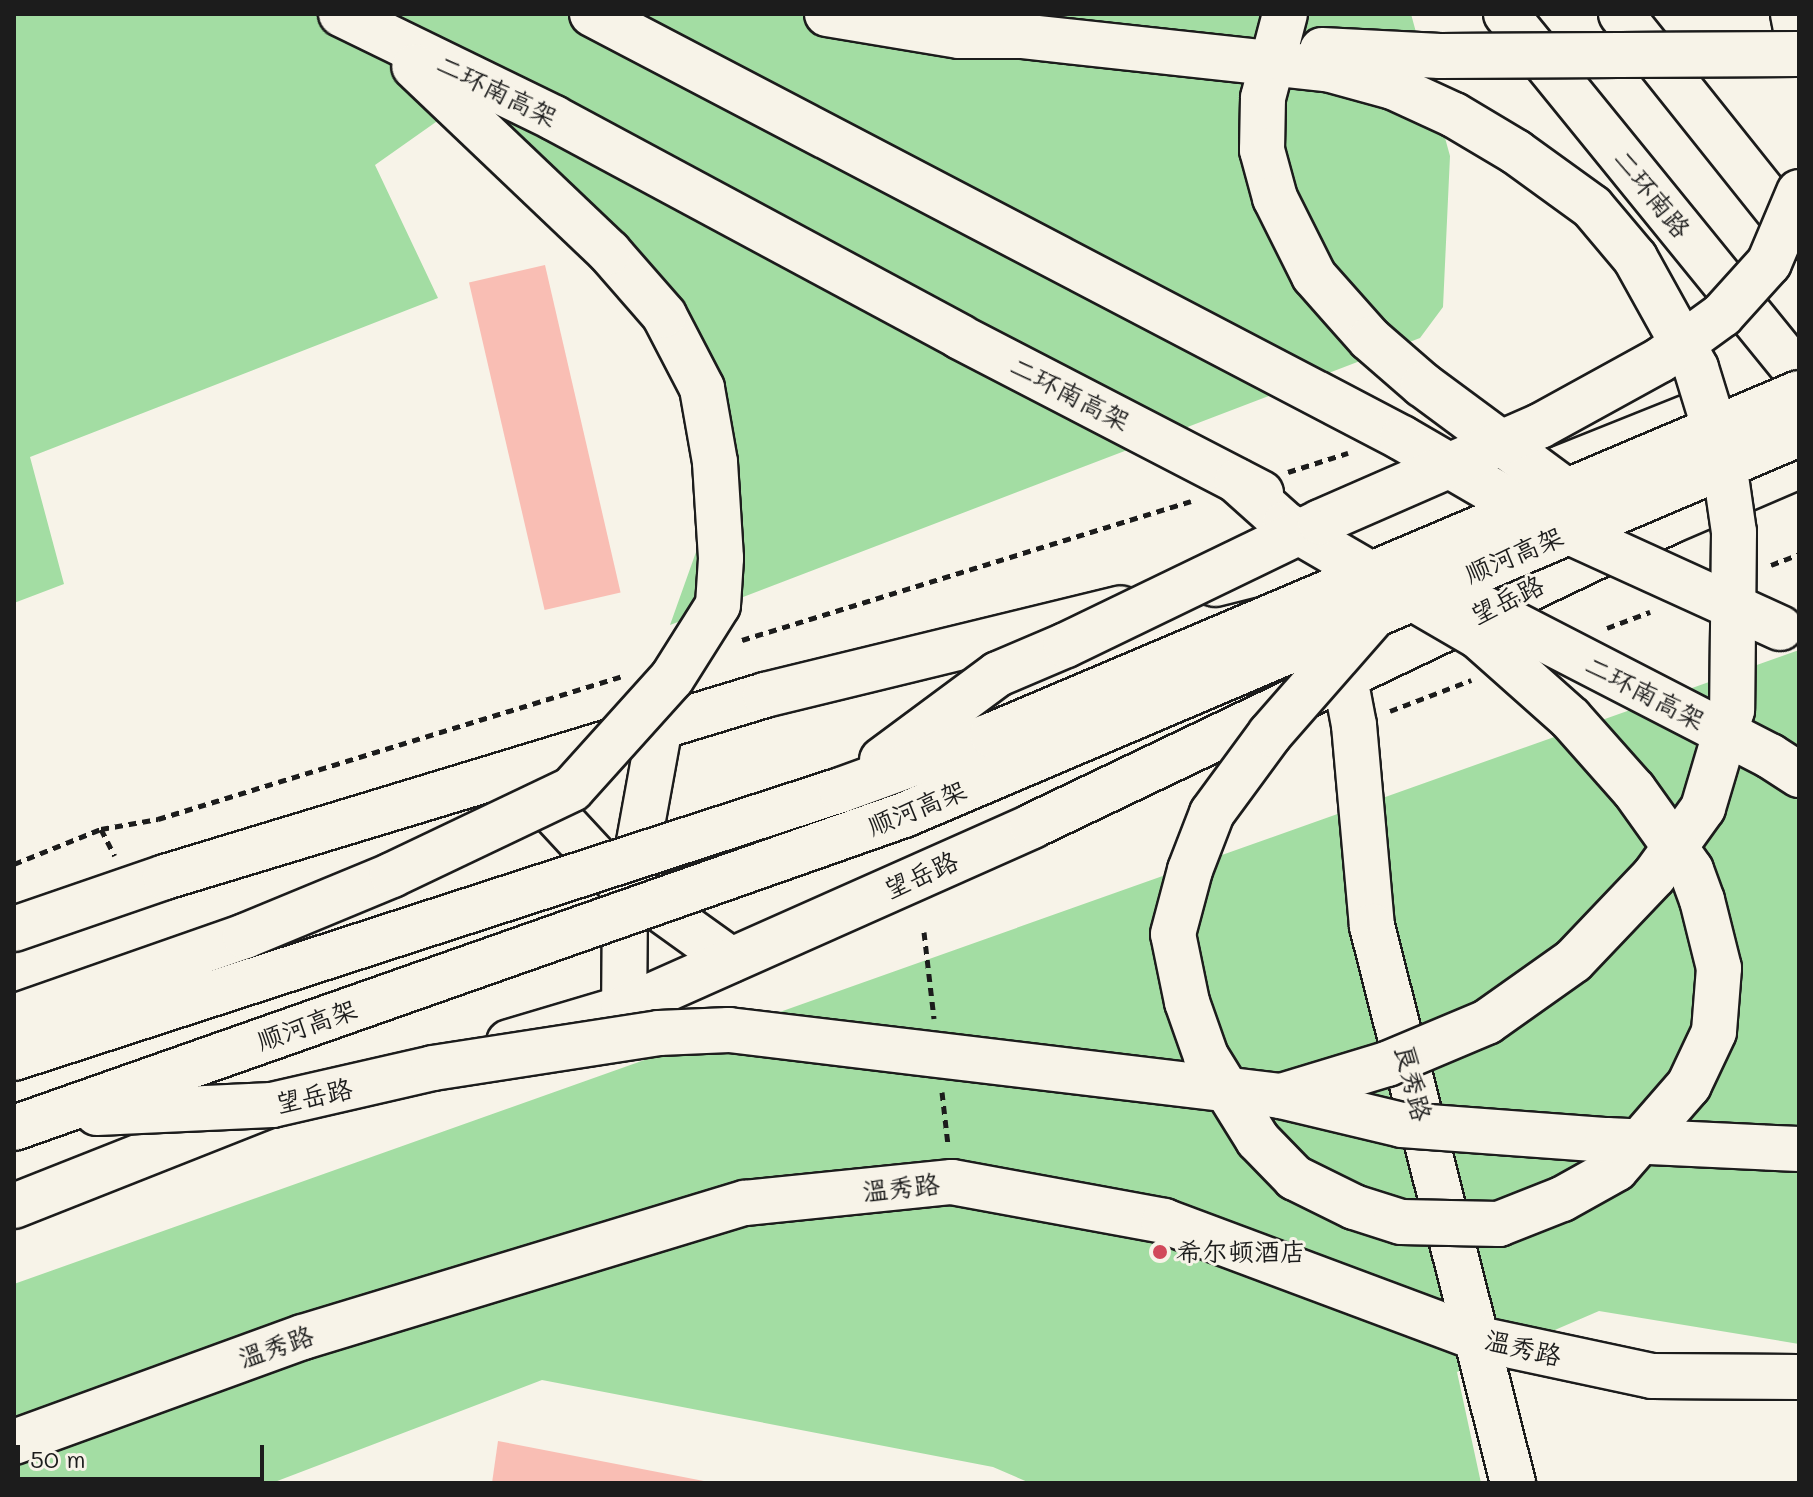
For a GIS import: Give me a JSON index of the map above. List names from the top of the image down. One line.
{"streets":{"main road":["二环南高架","二环南路","顺河高架","望岳路","良秀路","温秀路"]},"crossings":[["望岳路","良秀路"],["良秀路","温秀路"]],"places":["希尔顿酒店"],"scale_bar":"50 m"}
